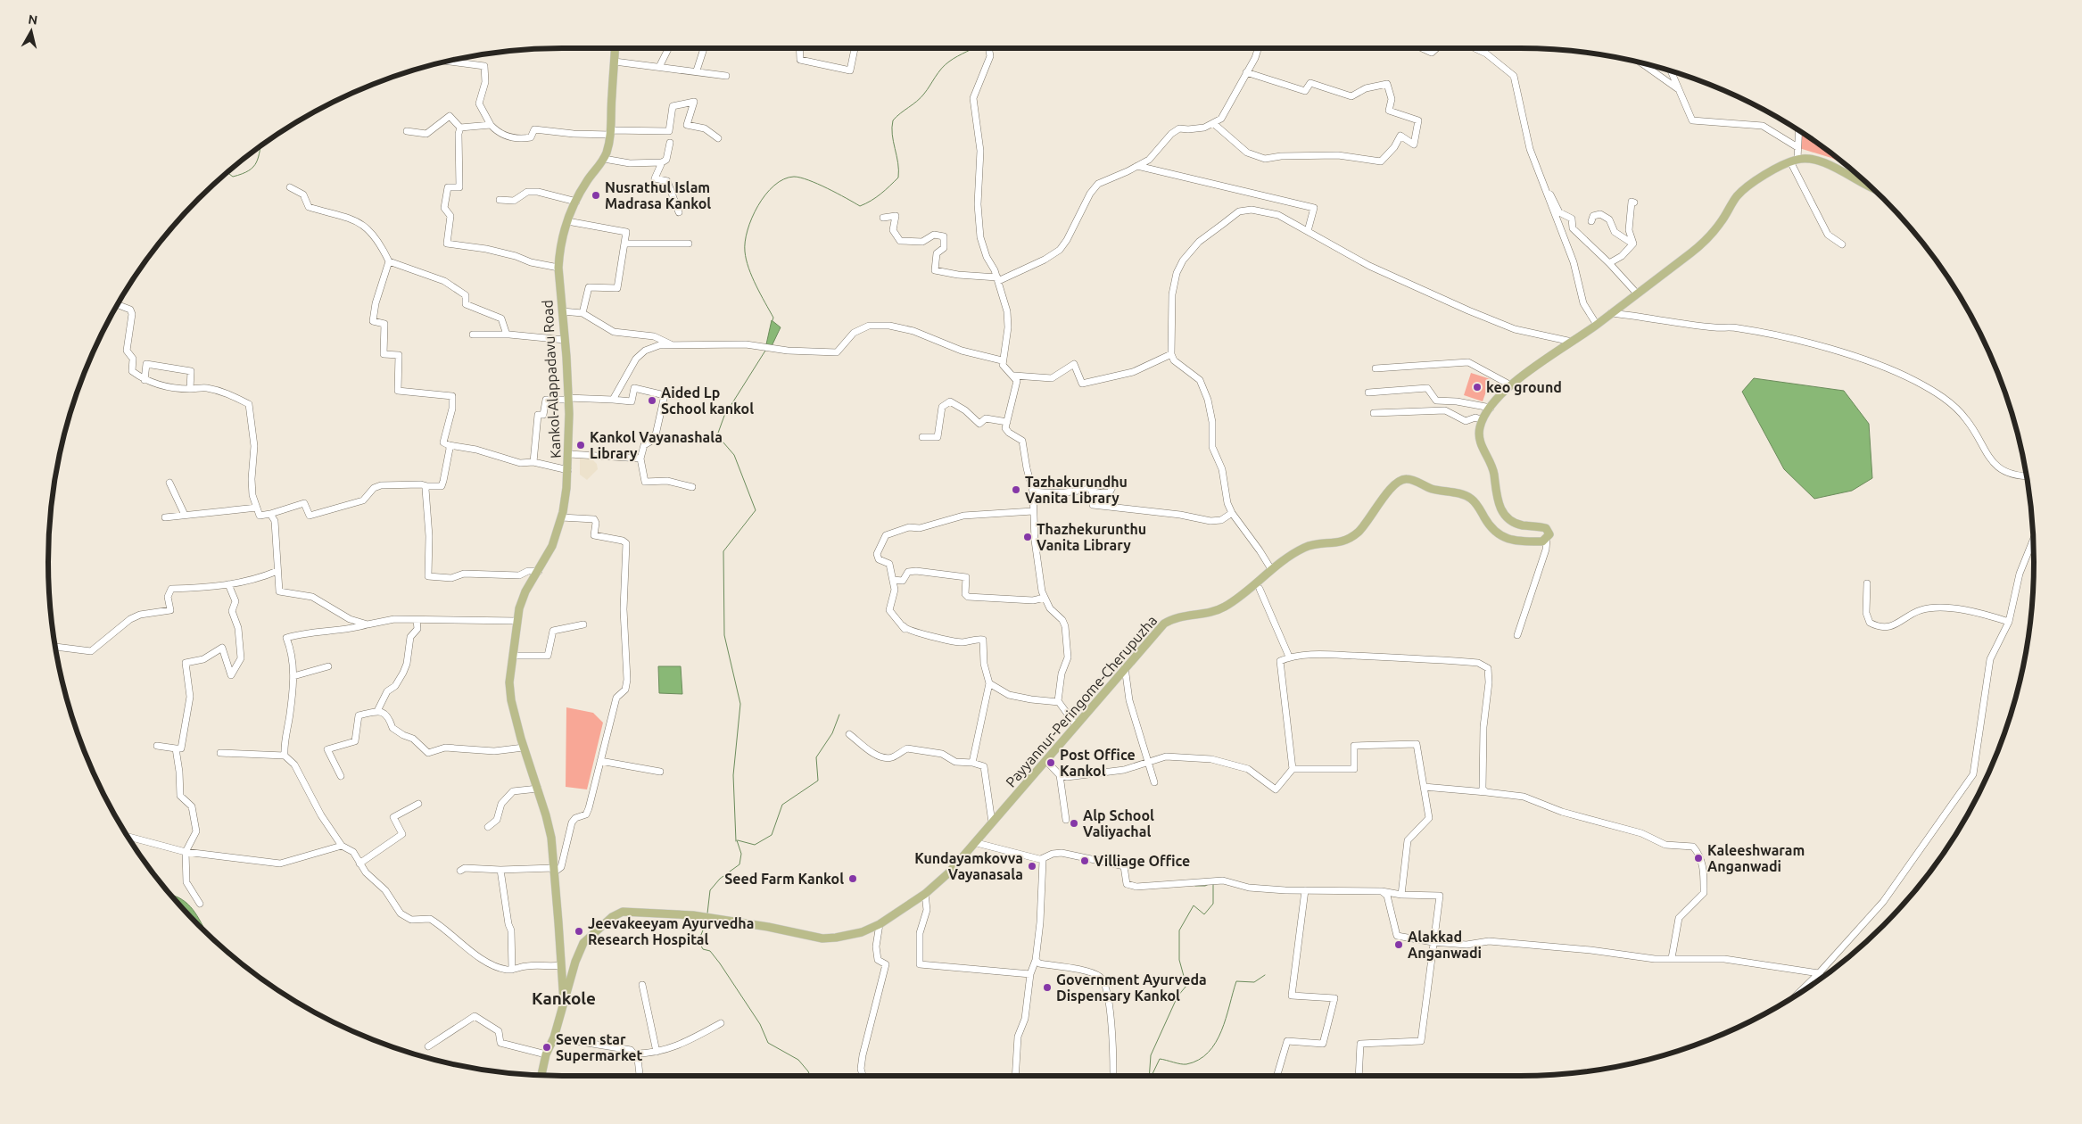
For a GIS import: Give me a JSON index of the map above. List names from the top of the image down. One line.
{"streets":{"main road":["Kankol-Alappadavu Road","Payyannur-Peringome-Cherupuzha"]},"crossings":[["Kankol-Alappadavu Road","Payyannur-Peringome-Cherupuzha"]],"districts":["Kankole"],"places":["Nusrathul Islam Madrasa Kankol","keo ground","Aided Lp School kankol","Kankol Vayanashala Library","Tazhakurundhu Vanita Library","Thazhekurunthu Vanita Library","Post Office Kankol","Alp School Valiyachal","Kaleeshwaram Anganwadi","Villiage Office","Kundayamkovva Vayanasala","Seed Farm Kankol","Jeevakeeyam Ayurvedha Research Hospital","Alakkad Anganwadi","Government Ayurveda Dispensary Kankol","Seven star Supermarket"],"north":"top"}
